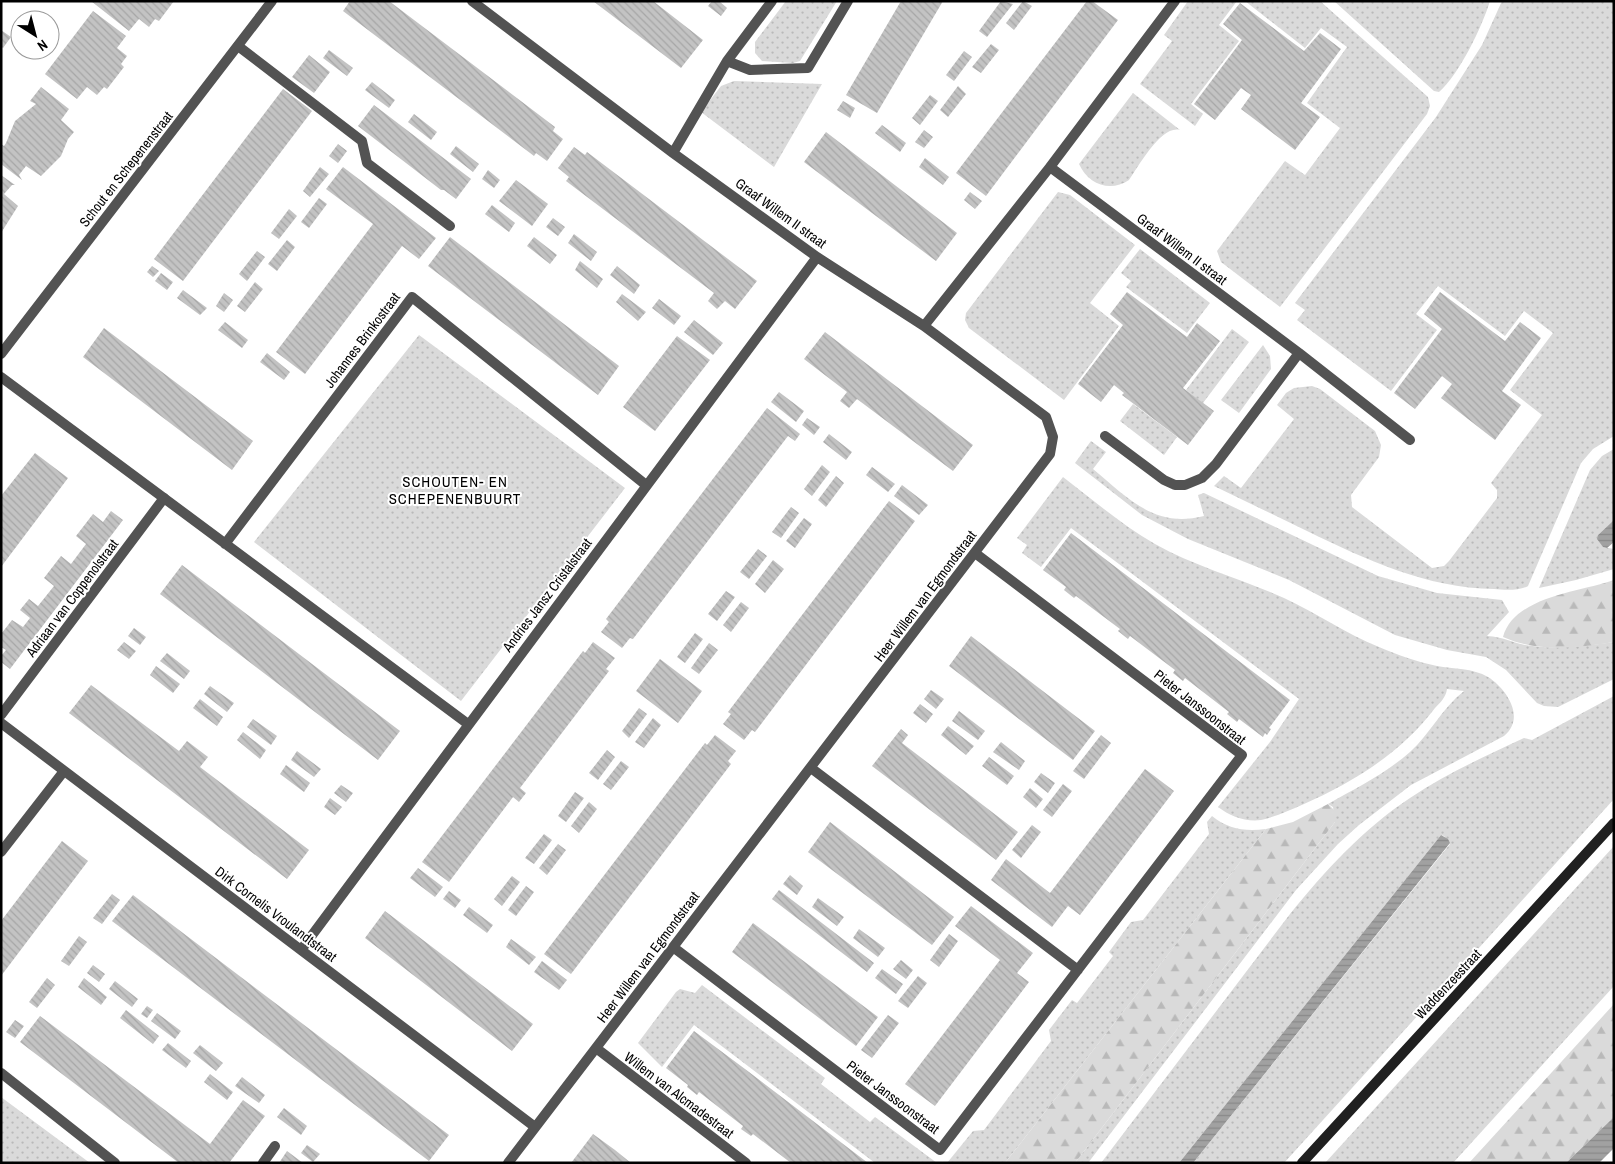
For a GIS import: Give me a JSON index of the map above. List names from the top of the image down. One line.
{"streets":{"main road":["Waddenzeestraat"],"street":["Schout en Schepenenstraat","Graaf Willem II straat","Johannes Brinkostraat","Andries Jansz Cristalstraat","Heer Willem van Egmondstraat","Adriaan van Coppenolstraat","Pieter Janssoonstraat","Dirk Cornelis Vroulandtstraat","Willem van Alcmadestraat"]},"crossings":[["Graaf Willem II straat","Andries Jansz Cristalstraat"],["Graaf Willem II straat","Heer Willem van Egmondstraat"],["Johannes Brinkostraat","Andries Jansz Cristalstraat"],["Andries Jansz Cristalstraat","Dirk Cornelis Vroulandtstraat"],["Heer Willem van Egmondstraat","Pieter Janssoonstraat"],["Heer Willem van Egmondstraat","Dirk Cornelis Vroulandtstraat"],["Heer Willem van Egmondstraat","Willem van Alcmadestraat"]],"districts":["SCHOUTEN- EN SCHEPENENBUURT"],"north":"bottom right"}
